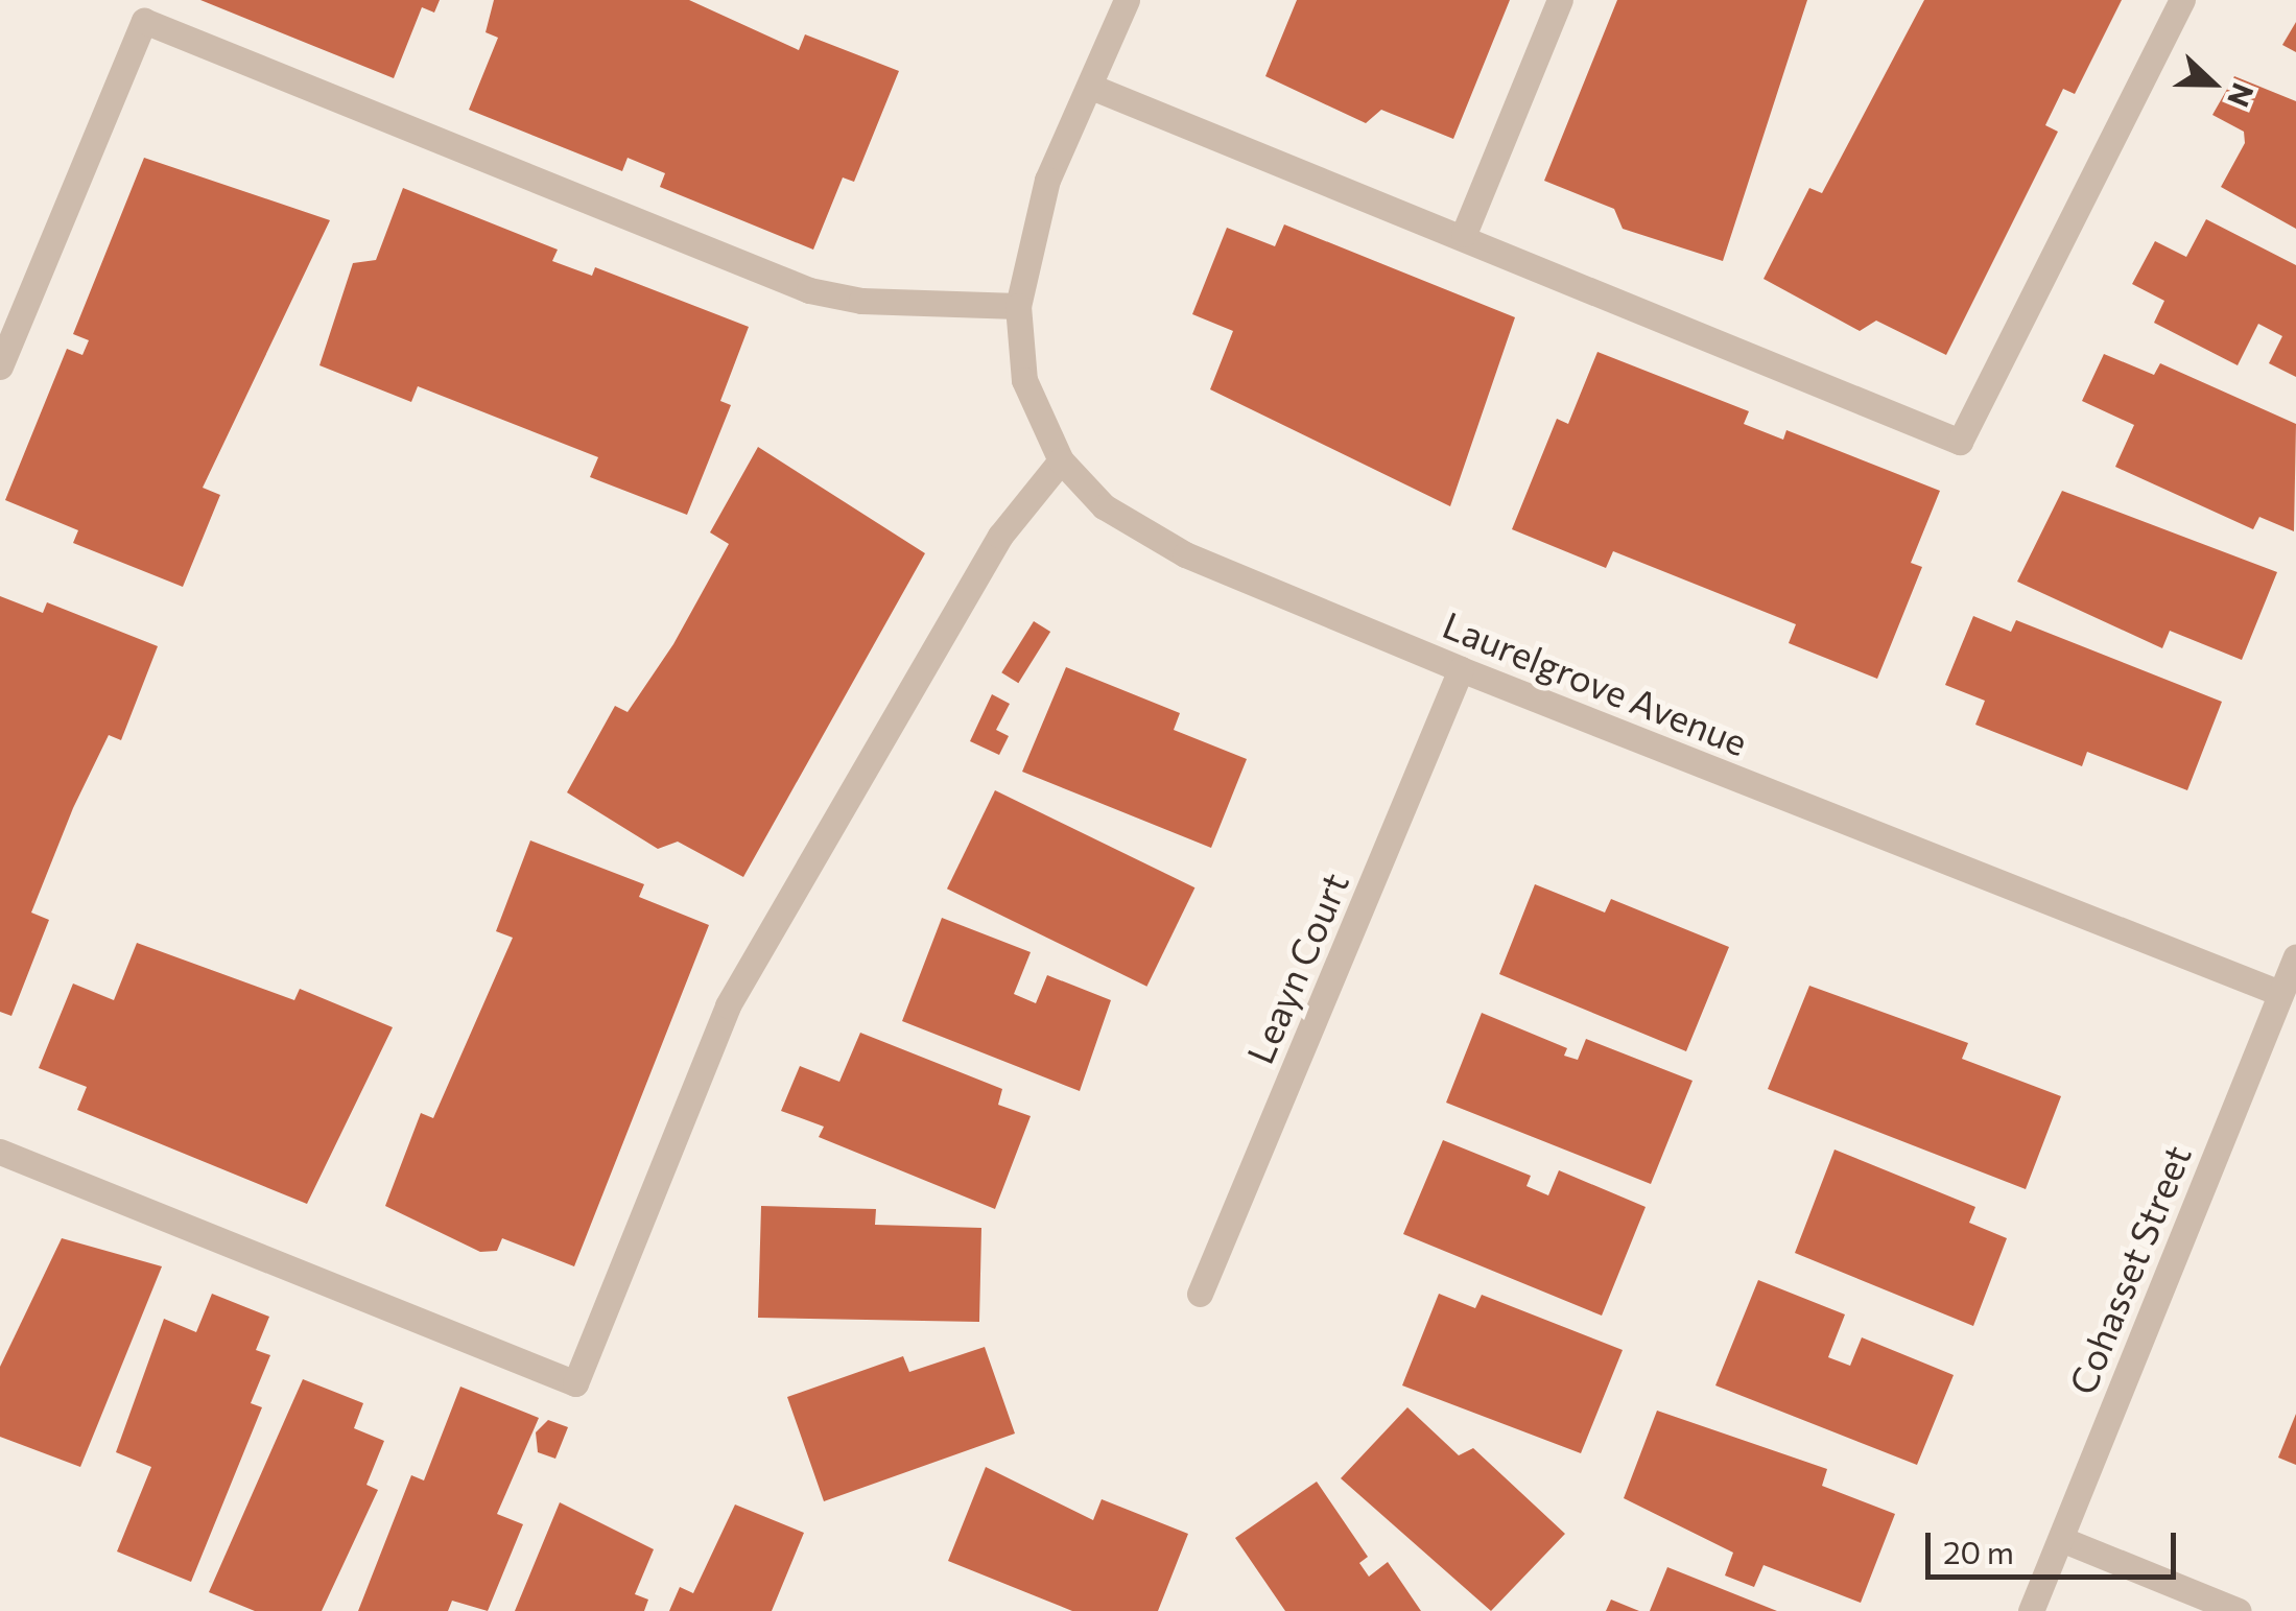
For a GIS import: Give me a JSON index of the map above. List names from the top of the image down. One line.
{"streets":{"street":["Laurelgrove Avenue","Leayn Court","Cohasset Street"]},"crossings":[["Laurelgrove Avenue","Leayn Court"],["Laurelgrove Avenue","Cohasset Street"]],"scale_bar":"20 m","north":"right"}
